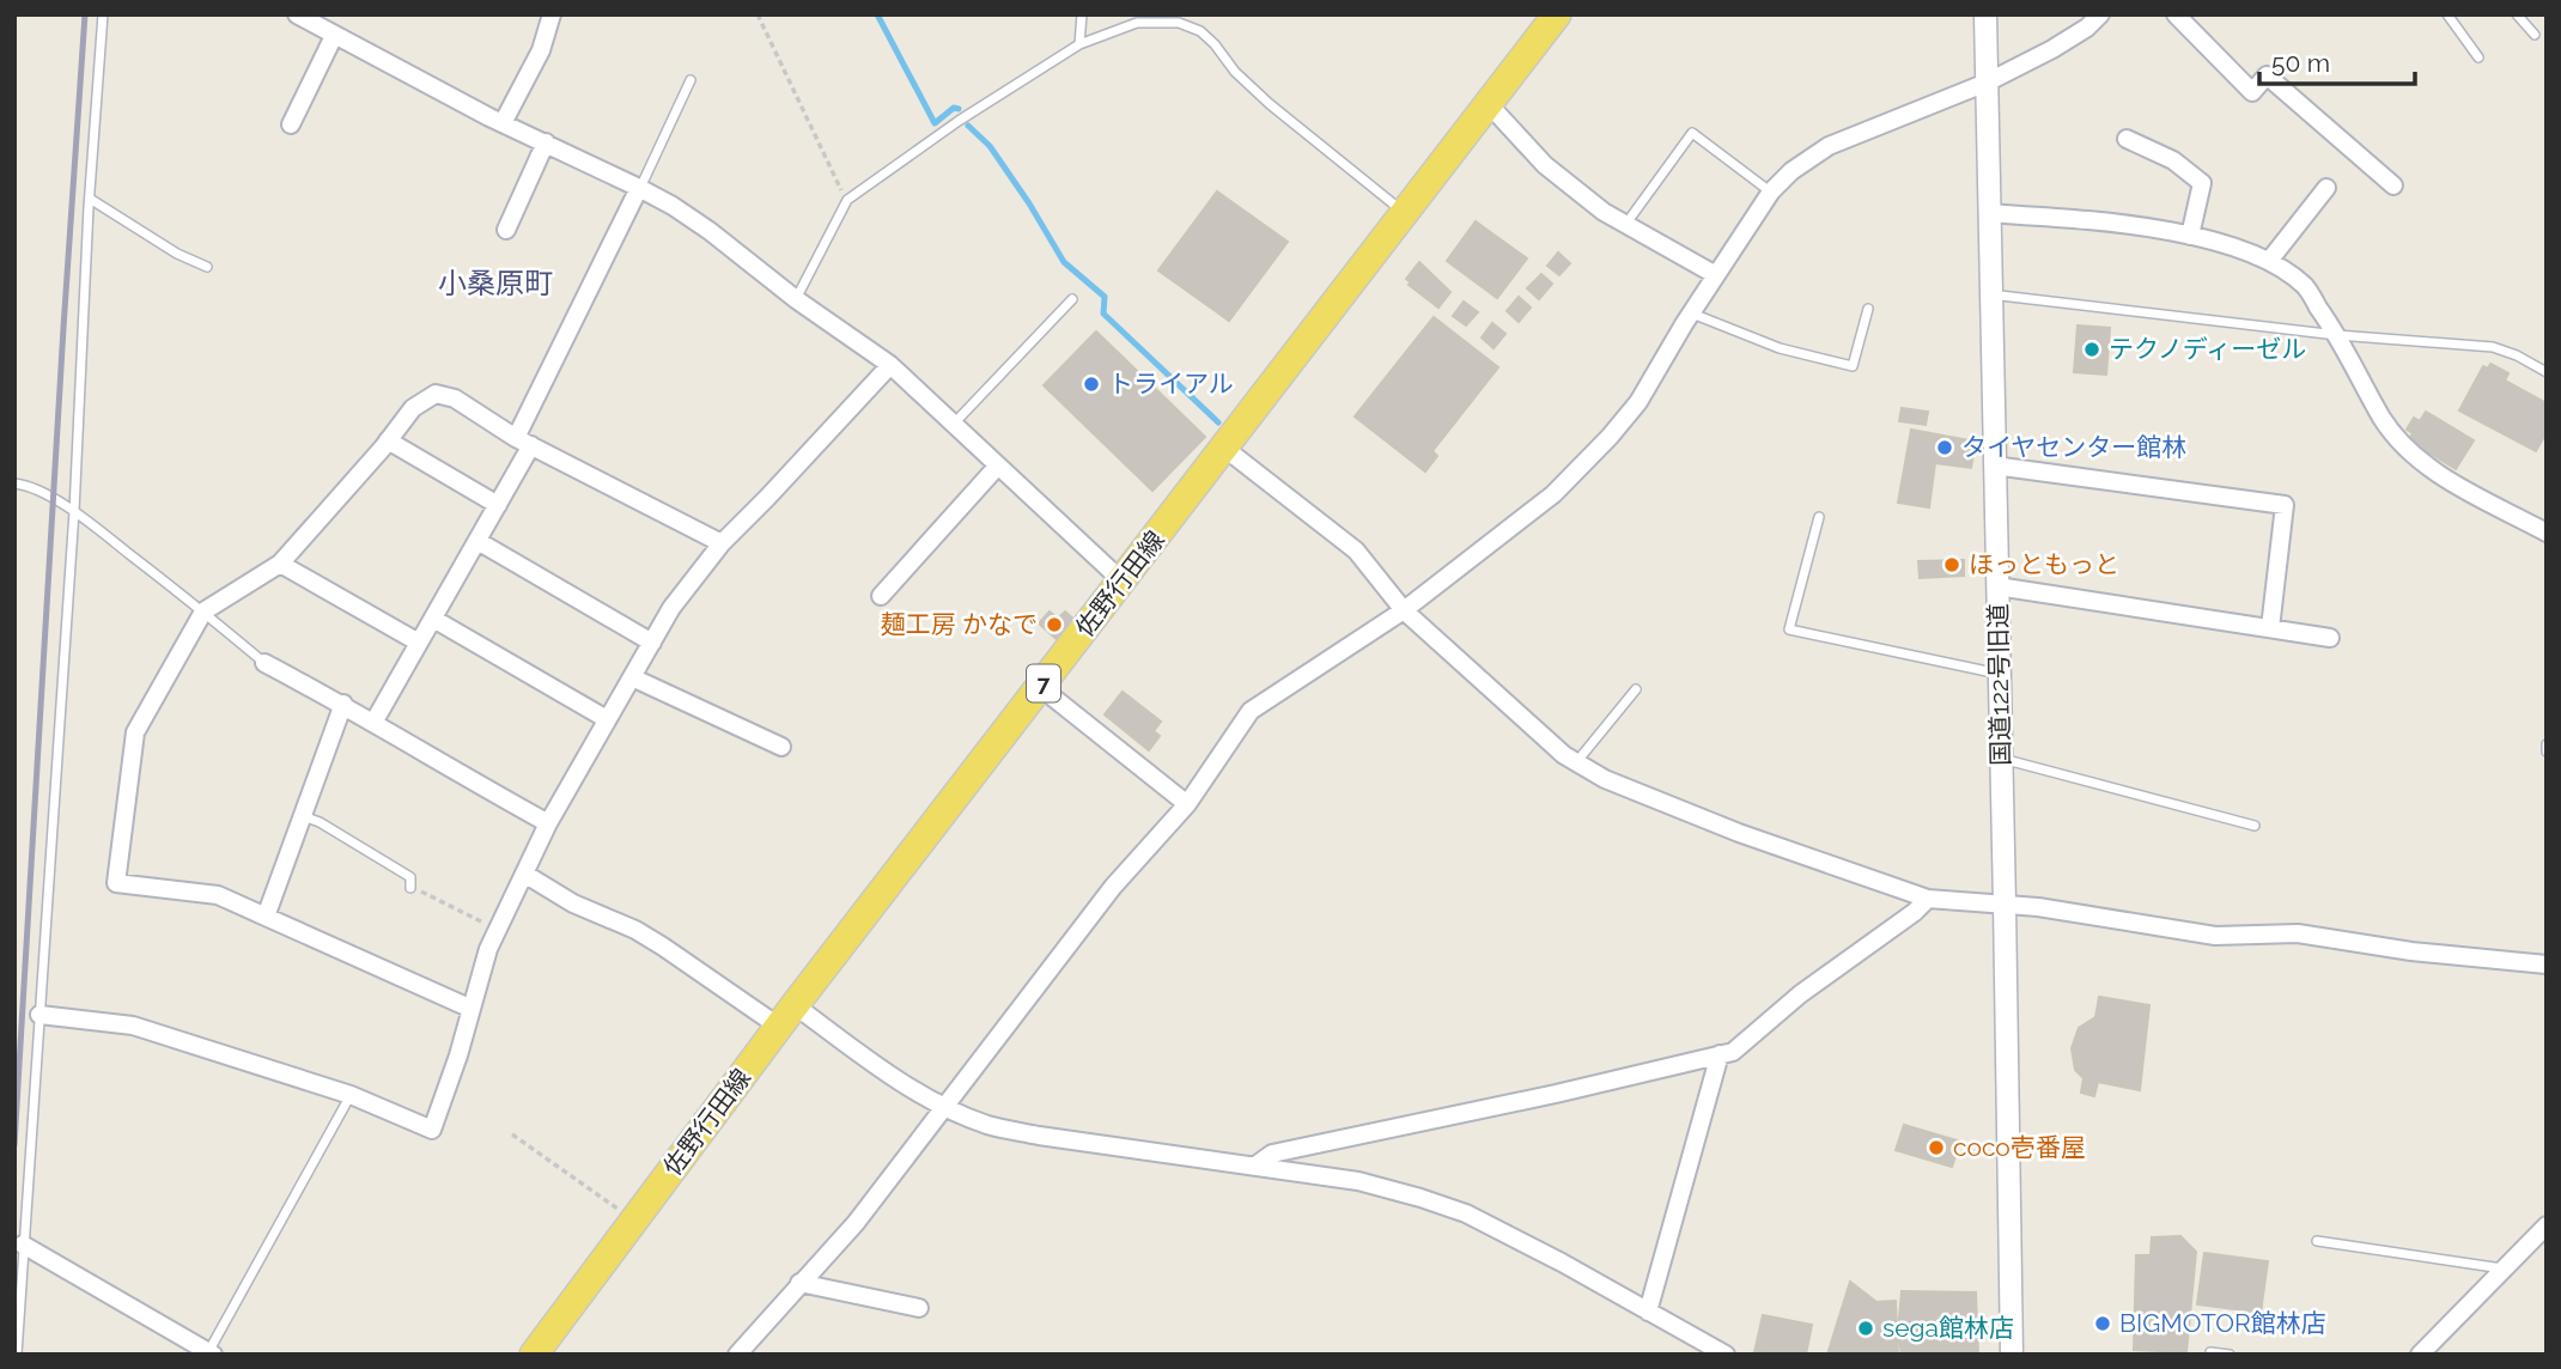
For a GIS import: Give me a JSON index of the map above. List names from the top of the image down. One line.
{"streets":{"main road":["佐野行田線","7"],"street":["国道122号旧道"]},"districts":["小桑原町"],"places":["テクノディーゼル","トライアル","タイヤセンター館林","ほっともっと","麺工房 かなで","coco壱番屋","BIGMOTOR館林店","sega館林店"],"scale_bar":"50 m"}
